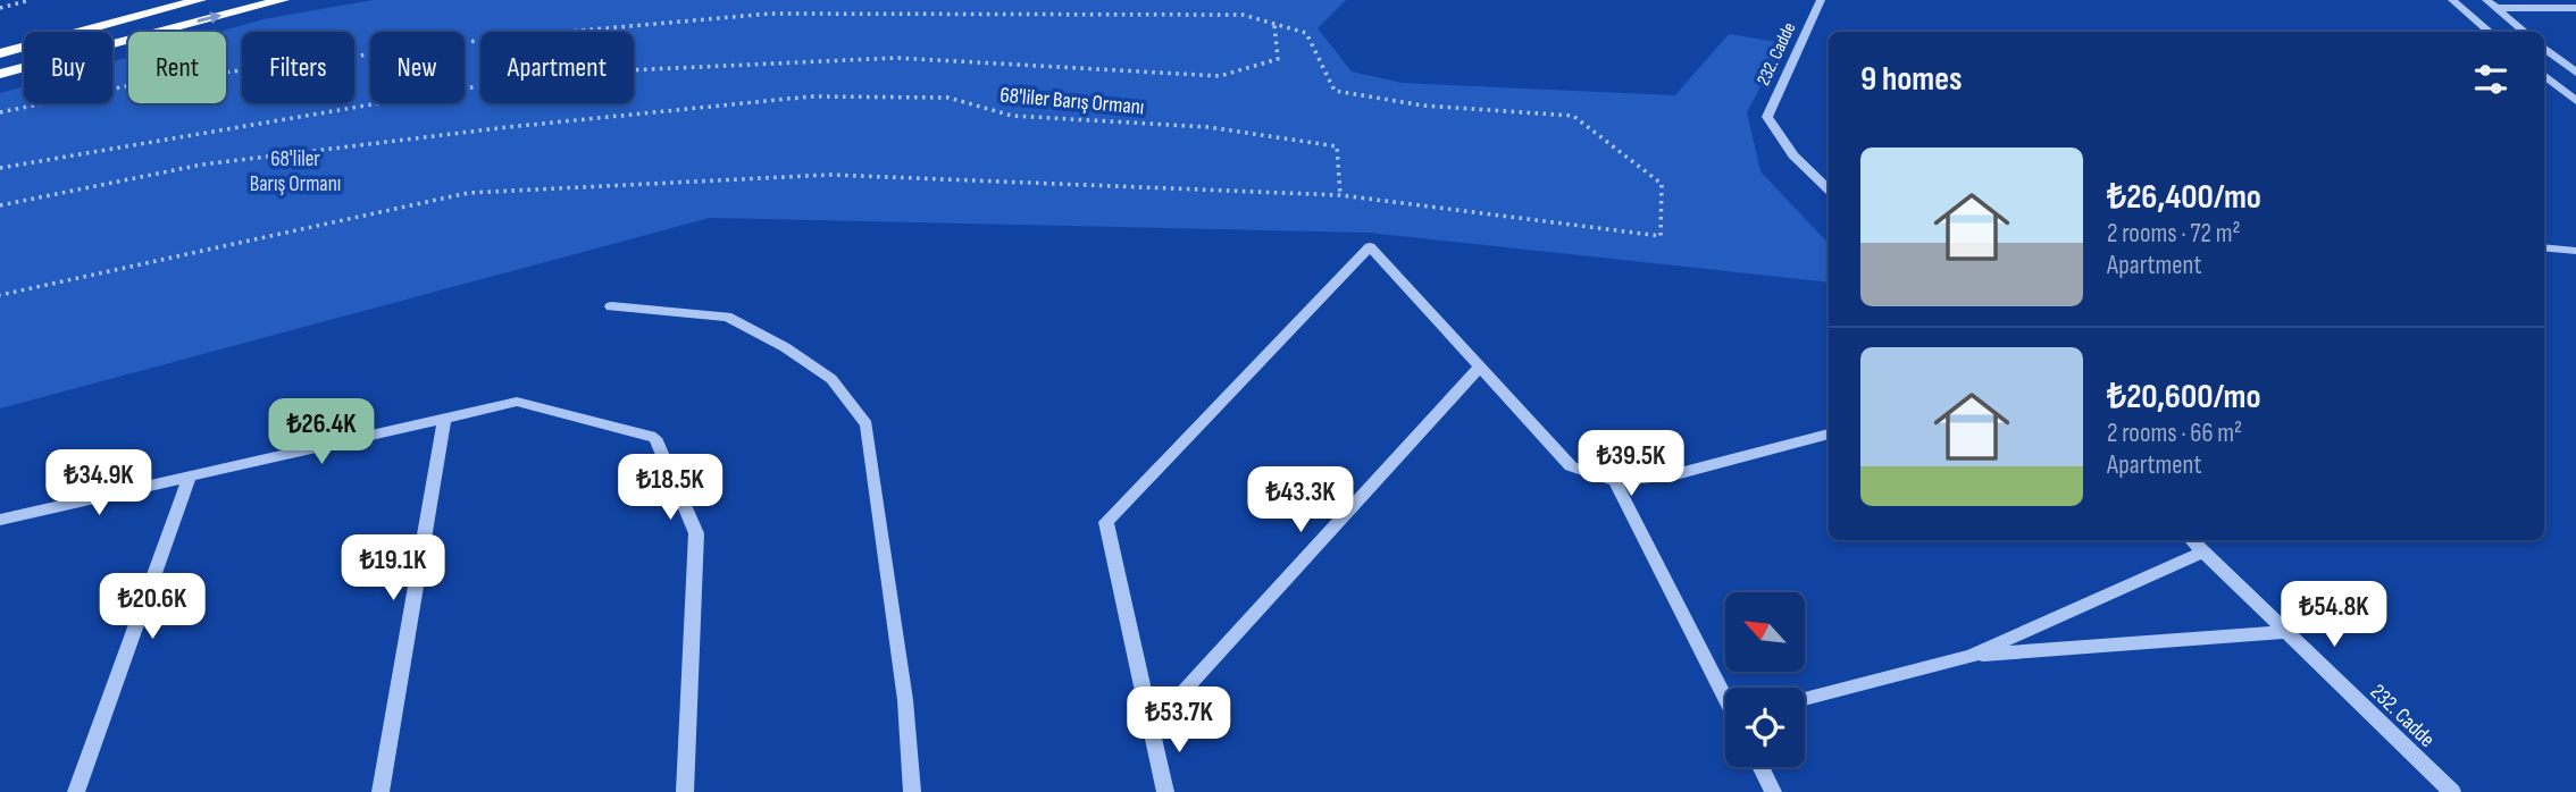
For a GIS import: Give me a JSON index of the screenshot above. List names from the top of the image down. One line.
{"streets":{"street":["232. Cadde"],"path":["68'liler Barış Ormanı"]},"parks":["68'liler Barış Ormanı"],"north":"top left","page":{"chip":["Buy","Rent","Filters","New","Apartment"],"heading":"9 homes","list":[{"name":"₺26,400/mo","note":"2 rooms · 72 m² · Apartment"},{"name":"₺20,600/mo","note":"2 rooms · 66 m² · Apartment"}],"price":["₺26.4K","₺39.5K","₺34.9K","₺18.5K","₺43.3K","₺19.1K","₺20.6K","₺54.8K","₺53.7K"]}}
